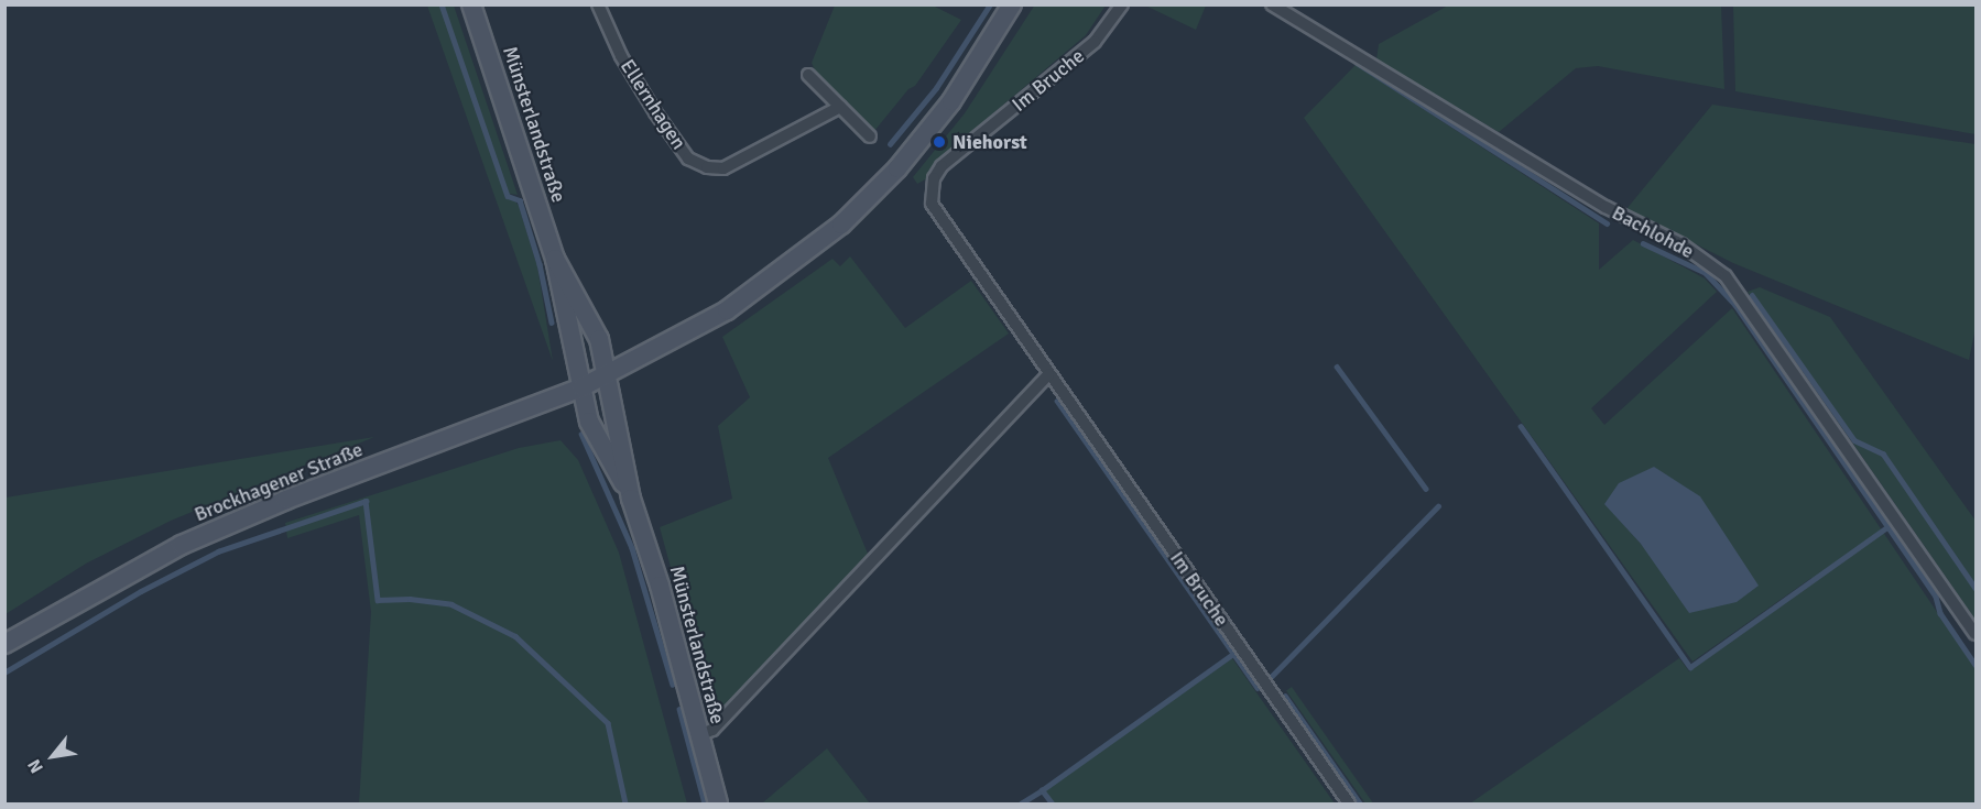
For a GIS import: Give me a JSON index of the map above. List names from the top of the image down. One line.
{"streets":{"main road":["Münsterlandstraße","Brockhagener Straße"],"street":["Im Bruche","Ellernhagen","Bachlohde"]},"crossings":[["Münsterlandstraße","Brockhagener Straße"]],"places":["Niehorst"],"north":"bottom left"}
